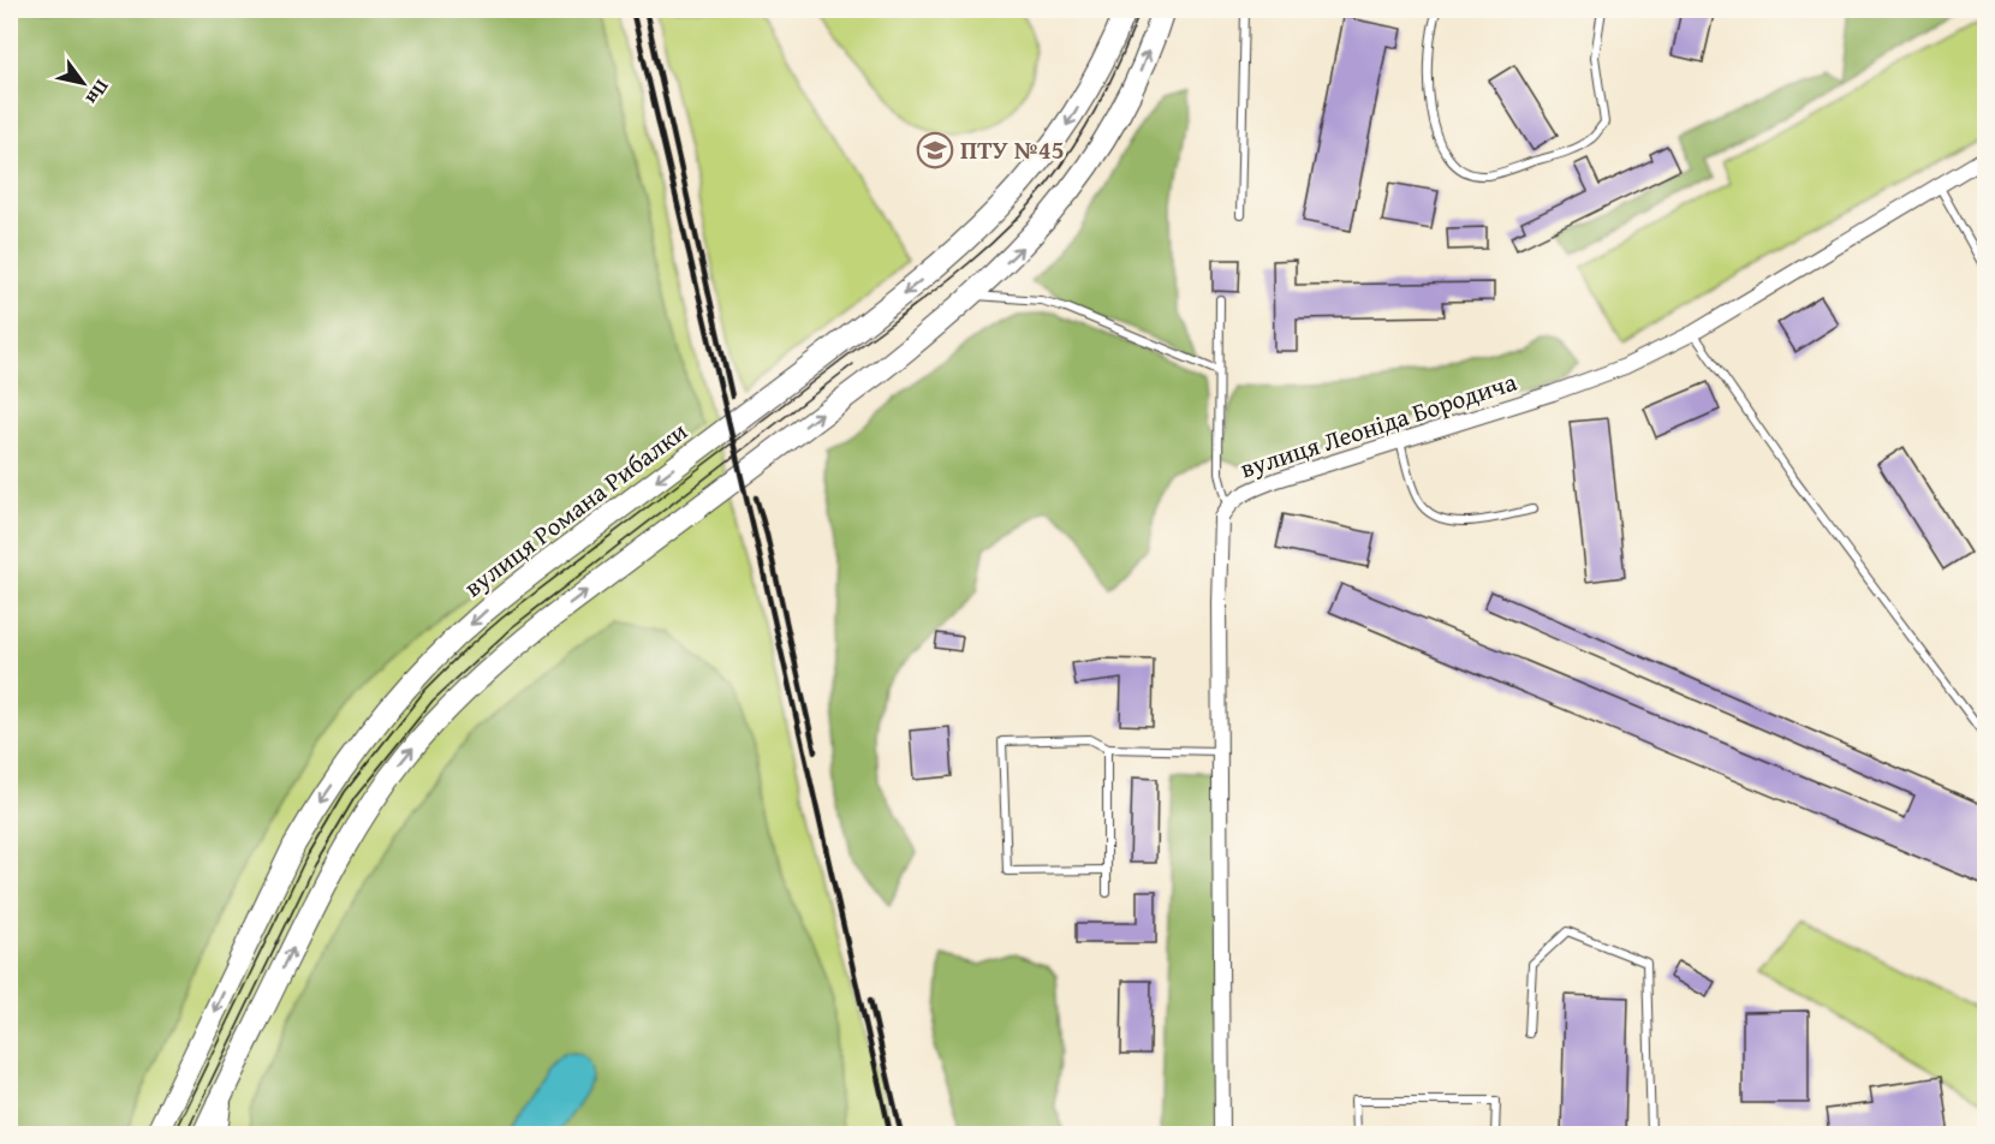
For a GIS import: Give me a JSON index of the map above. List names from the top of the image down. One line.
{"streets":{"main road":["вулиця Романа Рибалки"],"street":["вулиця Леоніда Бородича"]},"places":{"school or university":["ПТУ №45"]},"north":"bottom right"}
